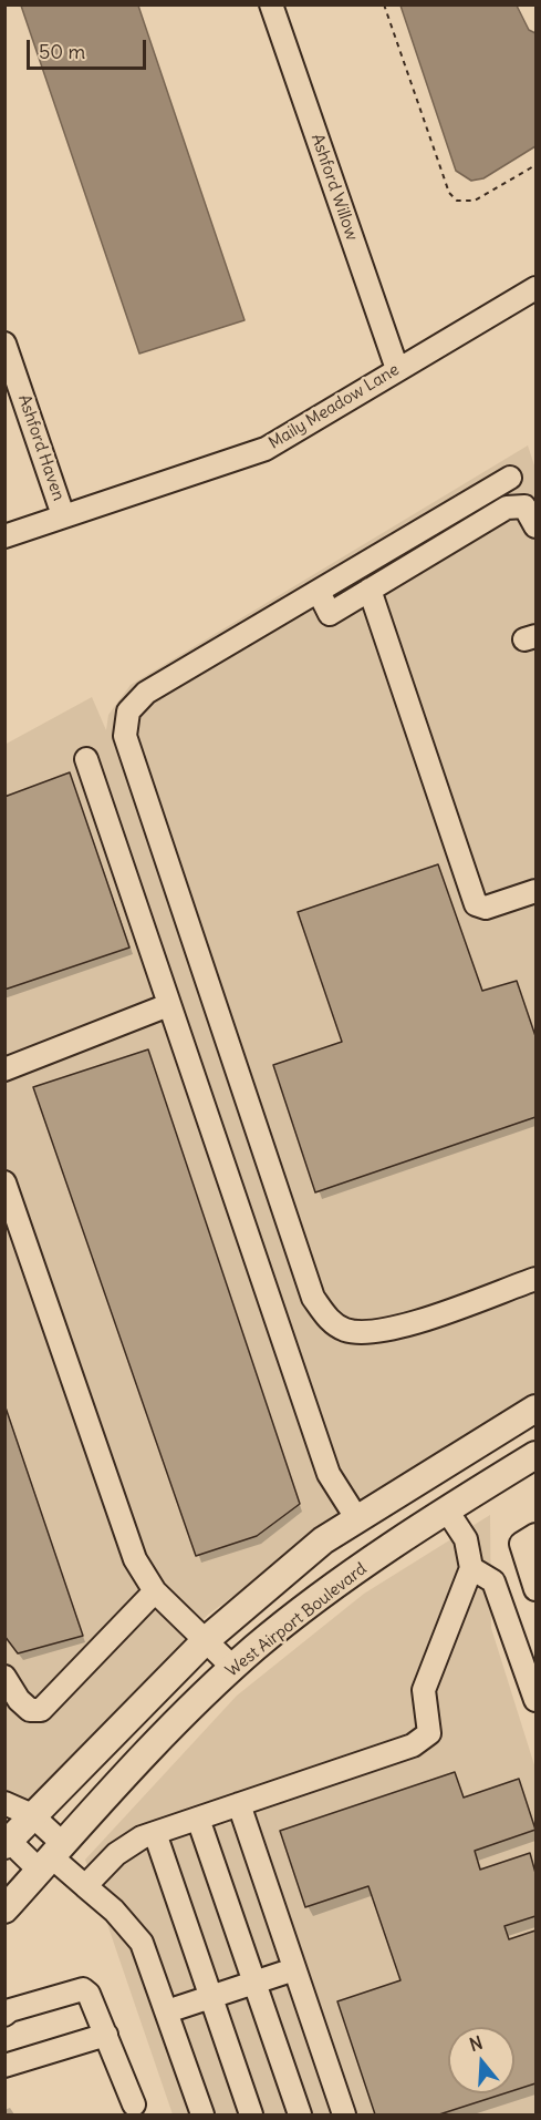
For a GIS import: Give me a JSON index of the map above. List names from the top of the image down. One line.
{"streets":{"main road":["West Airport Boulevard"],"street":["Ashford Willow","Maily Meadow Lane","Ashford Haven"]},"crossings":[["Ashford Willow","Maily Meadow Lane"],["Maily Meadow Lane","Ashford Haven"]],"scale_bar":"50 m","north":"top"}
